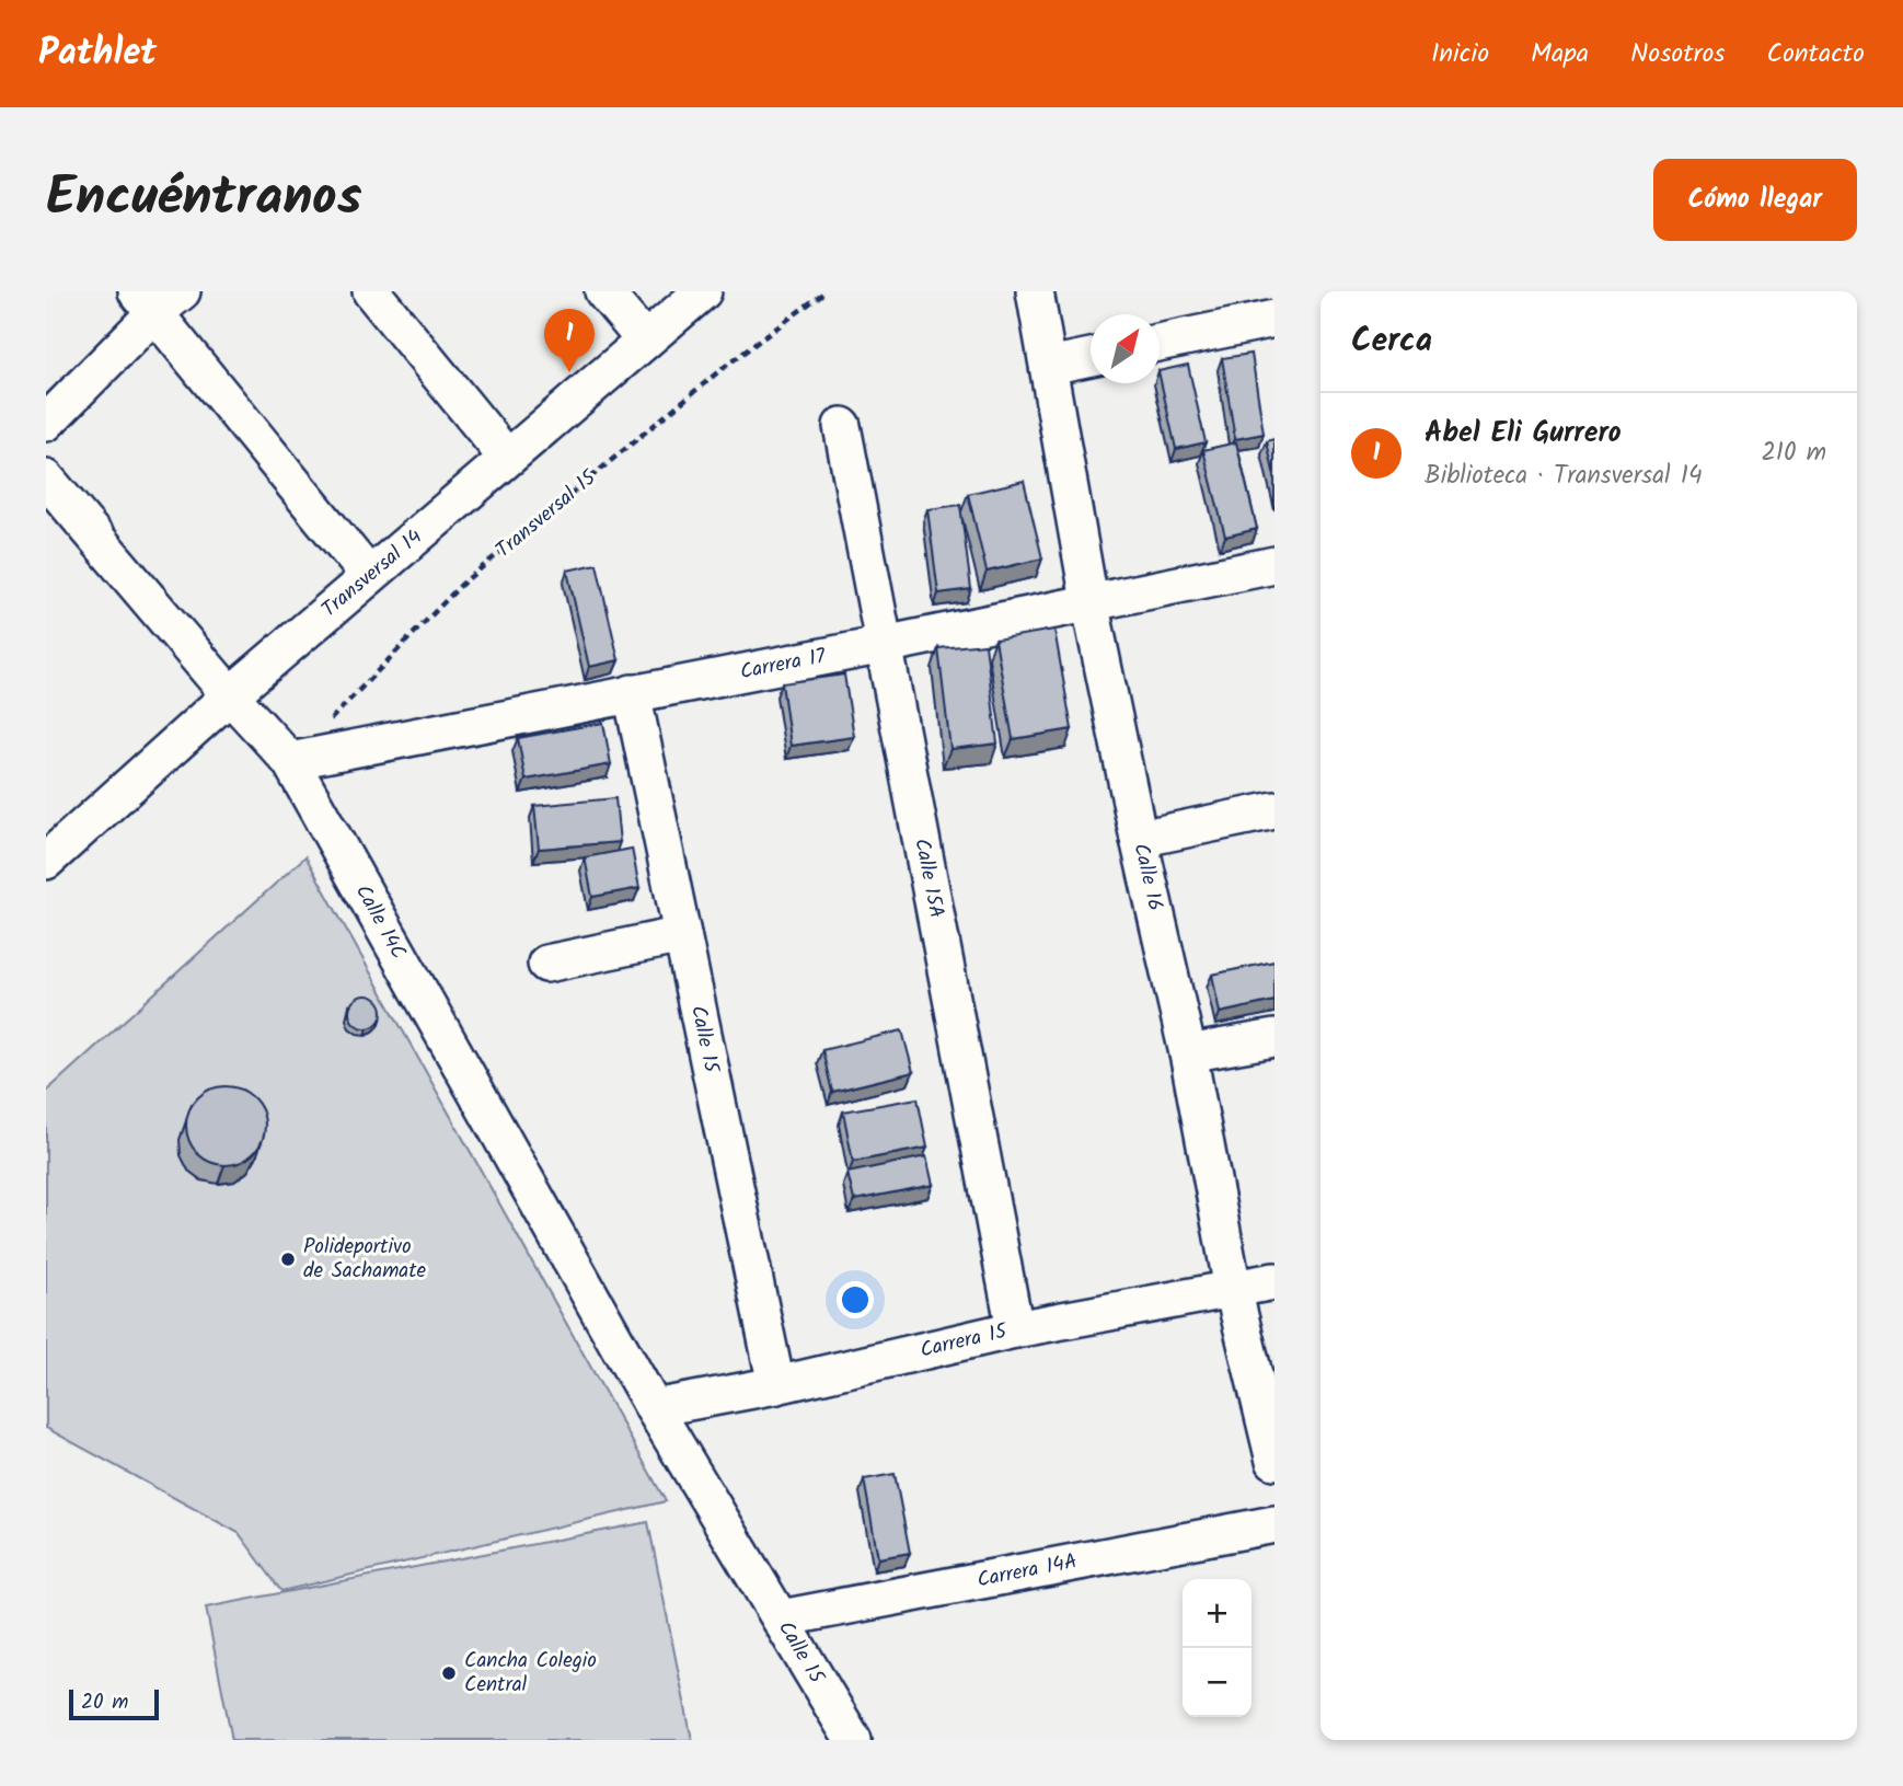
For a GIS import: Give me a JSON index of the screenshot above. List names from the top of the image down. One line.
{"streets":{"street":["Transversal 14","Carrera 17","Calle 16","Calle 15A","Calle 14C","Calle 15","Carrera 15","Carrera 14A"],"path":["Transversal 15"]},"crossings":[["Transversal 15","Carrera 17"],["Transversal 15","Calle 14C"],["Transversal 14","Calle 14C"],["Carrera 17","Calle 16"],["Carrera 17","Calle 15A"],["Carrera 17","Calle 14C"],["Carrera 17","Calle 15"],["Calle 16","Carrera 15"],["Calle 15A","Carrera 15"],["Calle 14C","Calle 15"],["Calle 14C","Carrera 15"],["Calle 15","Carrera 15"],["Calle 15","Carrera 14A"]],"places":["Polideportivo de Sachamate","Cancha Colegio Central"],"scale_bar":"20 m","north":"top right","page":{"header":"Pathlet","nav":["Inicio","Mapa","Nosotros","Contacto"],"title":"Encuéntranos","buttons":"Cómo llegar","heading":"Cerca","pins":"1","list":[{"mark":"1","name":"Abel Eli Gurrero","note":"Biblioteca · Transversal 14","value":"210 m"}],"map_buttons":["+","−"],"scale":"20 m"}}
